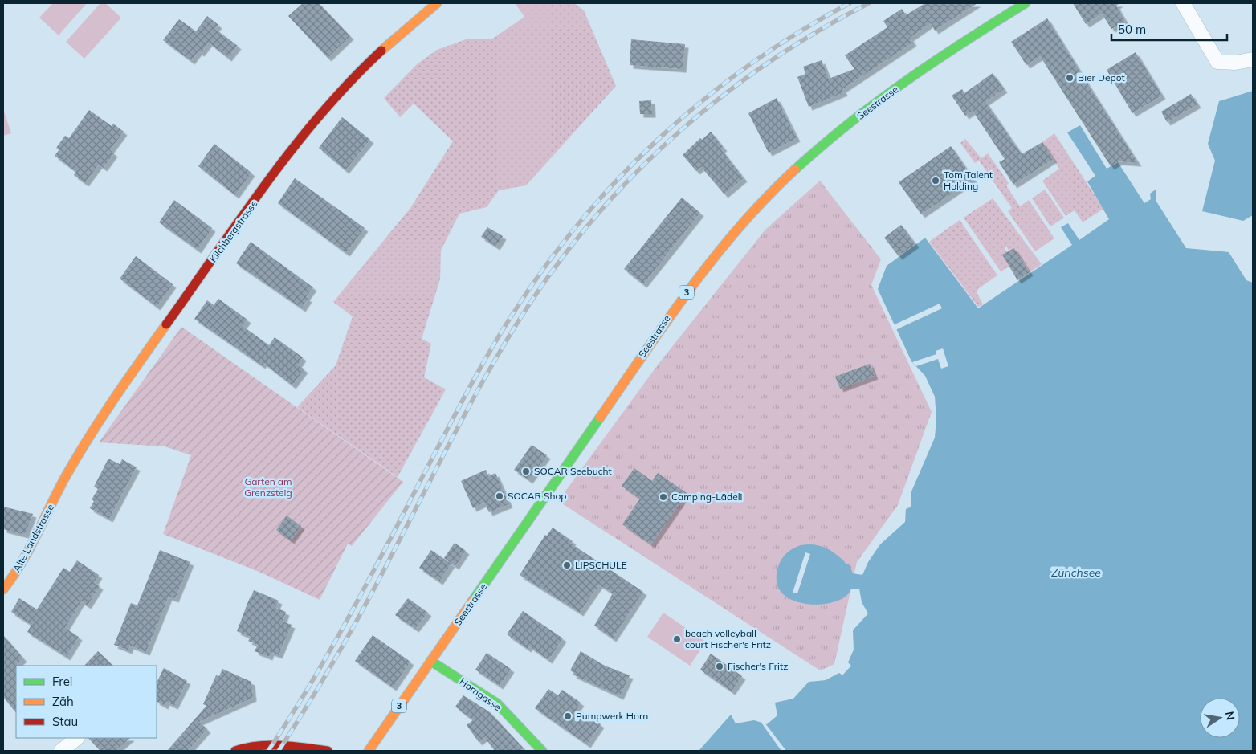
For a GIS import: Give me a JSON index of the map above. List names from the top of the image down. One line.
{"streets":{"main road":["Seestrasse","Kilchbergstrasse","3","Alte Landstrasse","Horngasse"]},"crossings":[["Seestrasse","Horngasse"],["Kilchbergstrasse","Alte Landstrasse"]],"water":["Zürichsee"],"parks":["Garten am Grenzsteig"],"places":["Bier Depot","Tom Talent Holding","SOCAR Seebucht","SOCAR Shop","Camping-Lädeli","LIPSCHULE","beach volleyball court Fischer's Fritz","Fischer's Fritz","Pumpwerk Horn"],"legend":["Frei","Zäh","Stau"],"scale_bar":"50 m","north":"right"}
